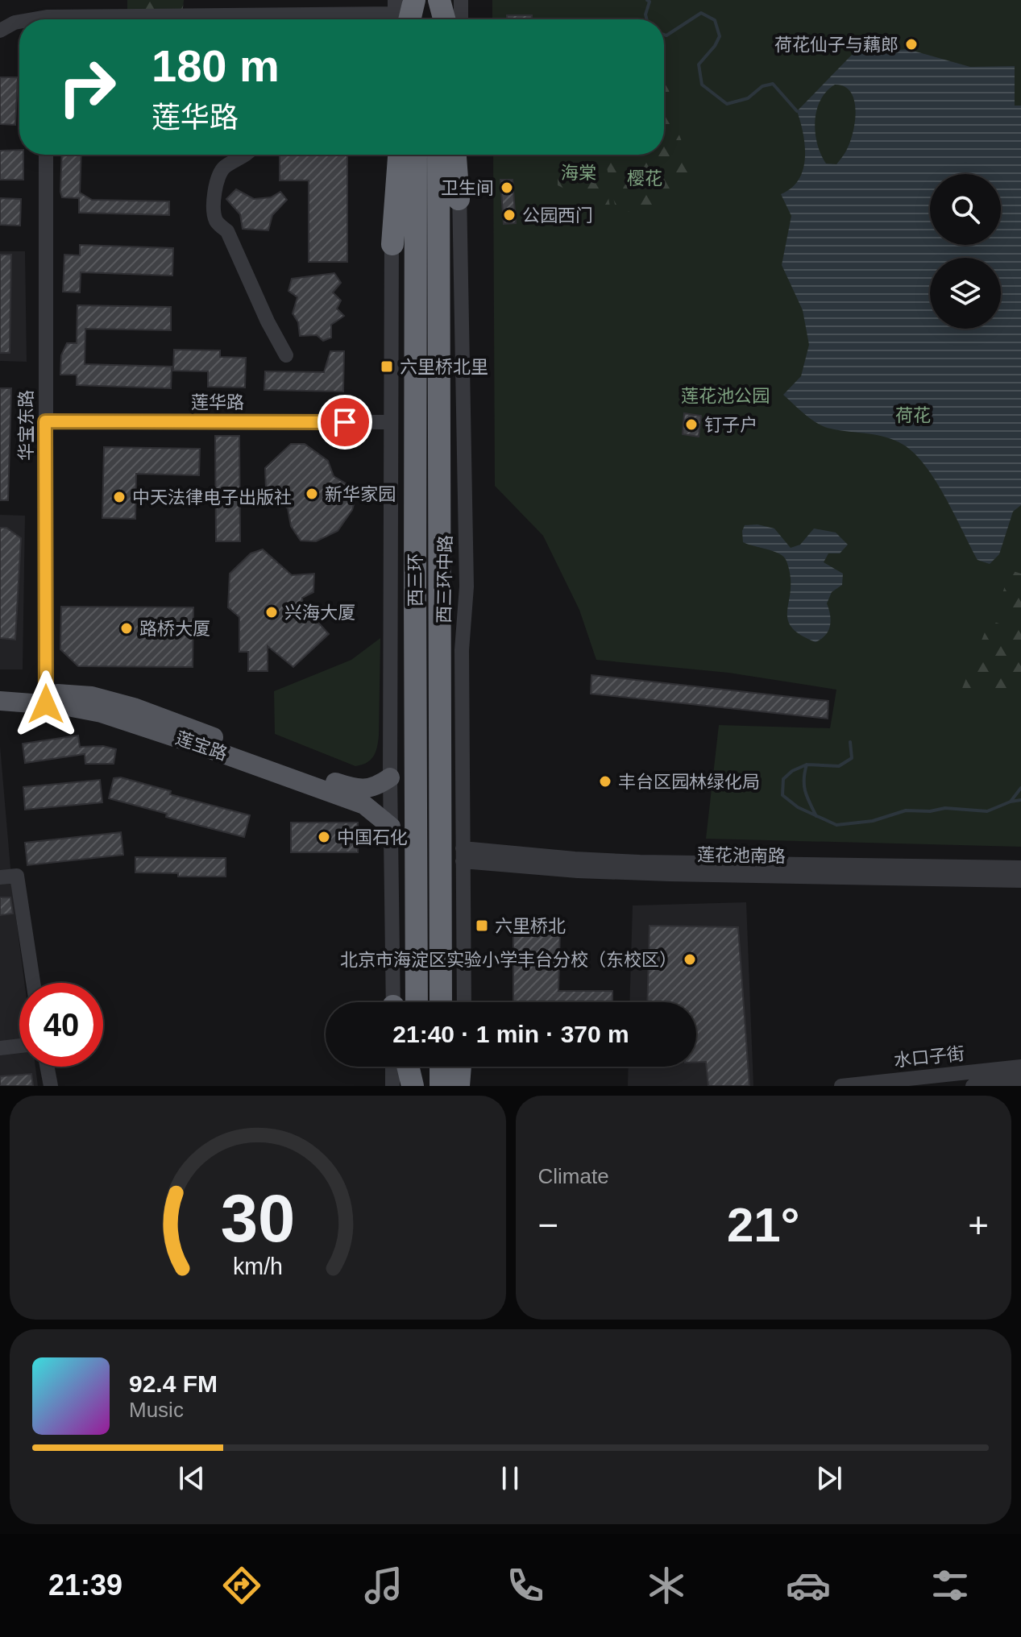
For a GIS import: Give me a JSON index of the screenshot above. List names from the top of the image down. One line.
{"streets":{"highway":["西三环"],"main road":["莲宝路"],"street":["莲华路","华宝东路","西三环中路","莲花池南路","水口子街"]},"crossings":[["莲华路","华宝东路"],["华宝东路","莲宝路"],["西三环中路","莲花池南路"]],"parks":["海棠","樱花","莲花池公园","荷花"],"places":{"other":["荷花仙子与藕郎","卫生间","公园西门","钉子户","新华家园","中天法律电子出版社","兴海大厦","路桥大厦","丰台区园林绿化局","中国石化","北京市海淀区实验小学丰台分校（东校区）"],"transit":["六里桥北里","六里桥北"]},"page":{"turn":["180 m","莲华路"],"limit":"40","trip":"21:40 · 1 min · 370 m","tile":"Climate","heat":["−","21°","+"],"song":["92.4 FM","Music"],"tabs":"21:39","gauge":["30","km/h"]}}
